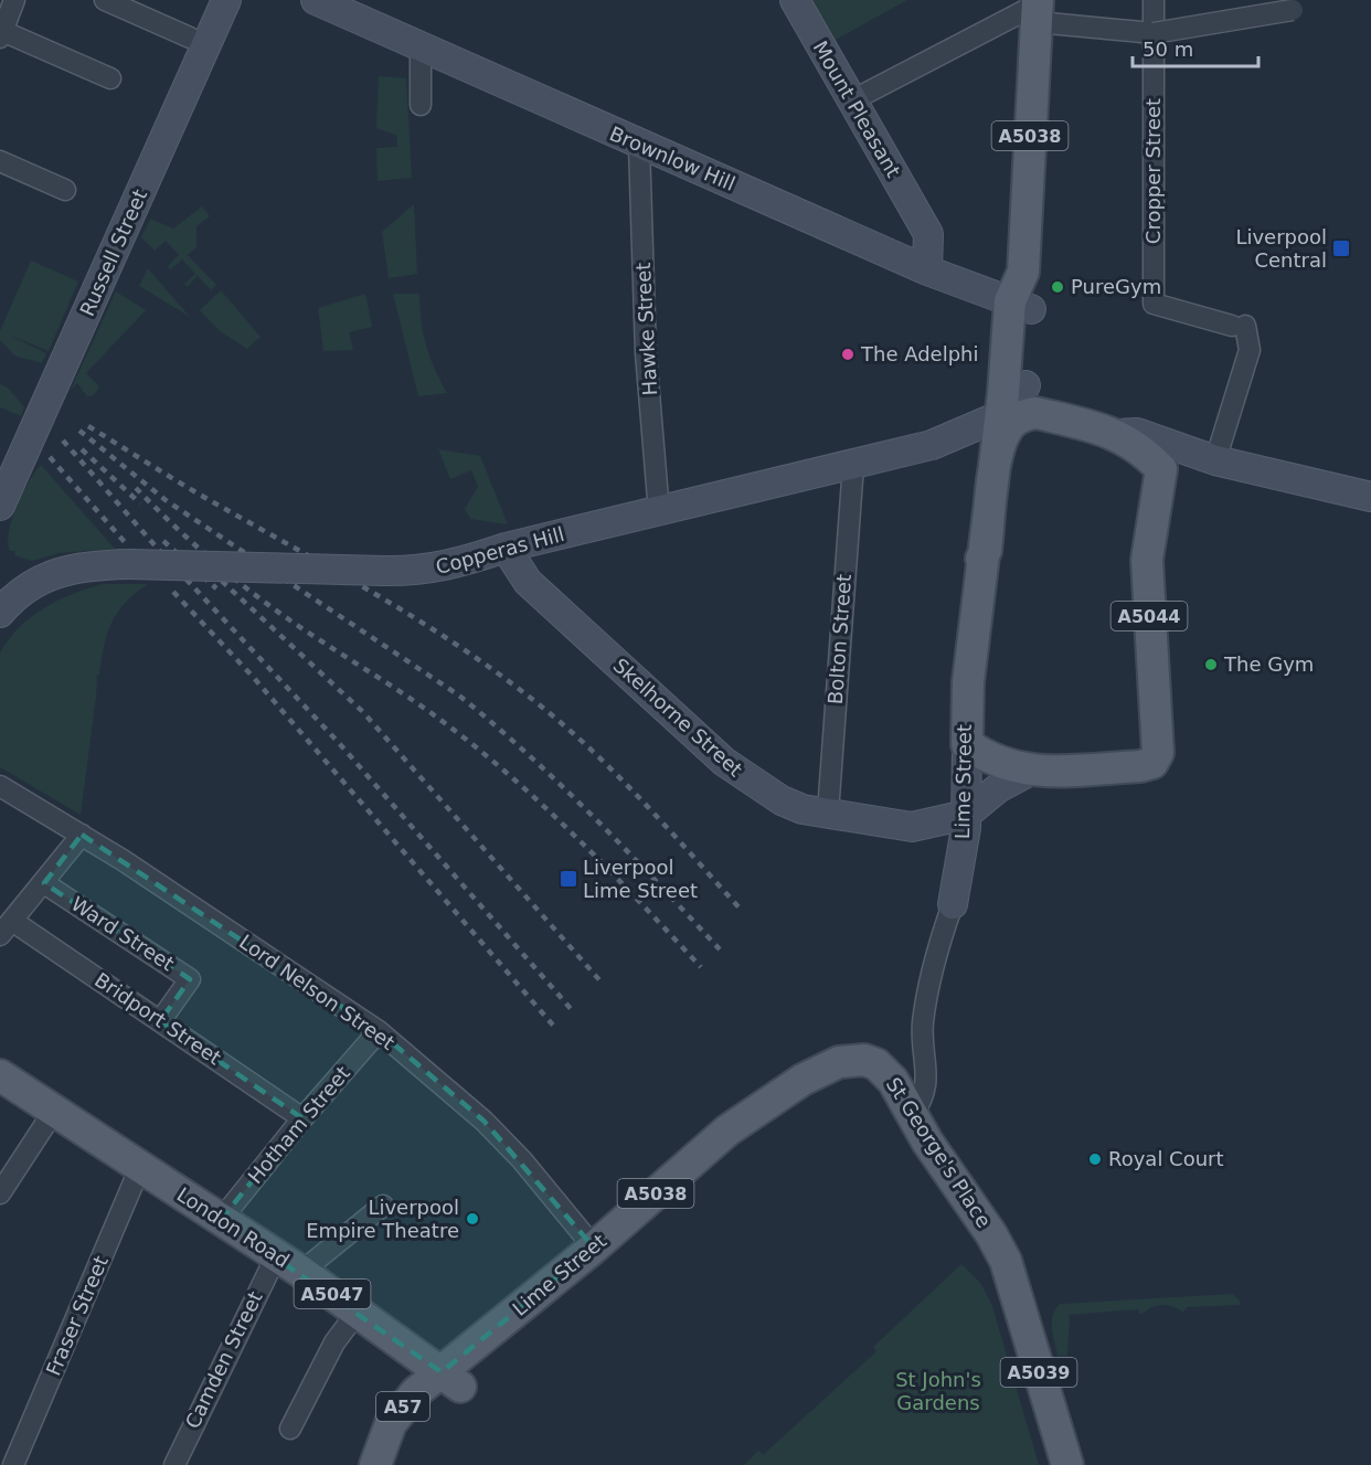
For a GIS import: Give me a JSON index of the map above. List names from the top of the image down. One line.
{"streets":{"main road":["A5038","A5044","Lime Street","St George's Place","London Road","A5047","A5039","A57"],"street":["Mount Pleasant","Brownlow Hill","Cropper Street","Russell Street","Hawke Street","Copperas Hill","Bolton Street","Skelhorne Street","Ward Street","Lord Nelson Street","Bridport Street","Hotham Street","Fraser Street","Camden Street"]},"crossings":[["Mount Pleasant","Brownlow Hill"],["A5038","Brownlow Hill"],["A5038","Copperas Hill"],["A5038","Lime Street"],["Brownlow Hill","Hawke Street"],["Hawke Street","Copperas Hill"],["Copperas Hill","Bolton Street"],["Copperas Hill","Skelhorne Street"],["Copperas Hill","Lime Street"],["A5044","Skelhorne Street"],["A5044","Lime Street"],["Bolton Street","Skelhorne Street"],["Skelhorne Street","Lime Street"],["Lime Street","Lord Nelson Street"],["Lime Street","St George's Place"],["Lime Street","London Road"],["Lime Street","A57"],["Ward Street","Bridport Street"],["Lord Nelson Street","Hotham Street"],["Bridport Street","Hotham Street"],["Hotham Street","London Road"],["London Road","Fraser Street"],["London Road","Camden Street"],["London Road","A57"]],"parks":["St John's Gardens"],"places":{"transit":["Liverpool Central","Liverpool Lime Street"],"other":["PureGym","The Adelphi","The Gym","Royal Court","Liverpool Empire Theatre"]},"scale_bar":"50 m"}
